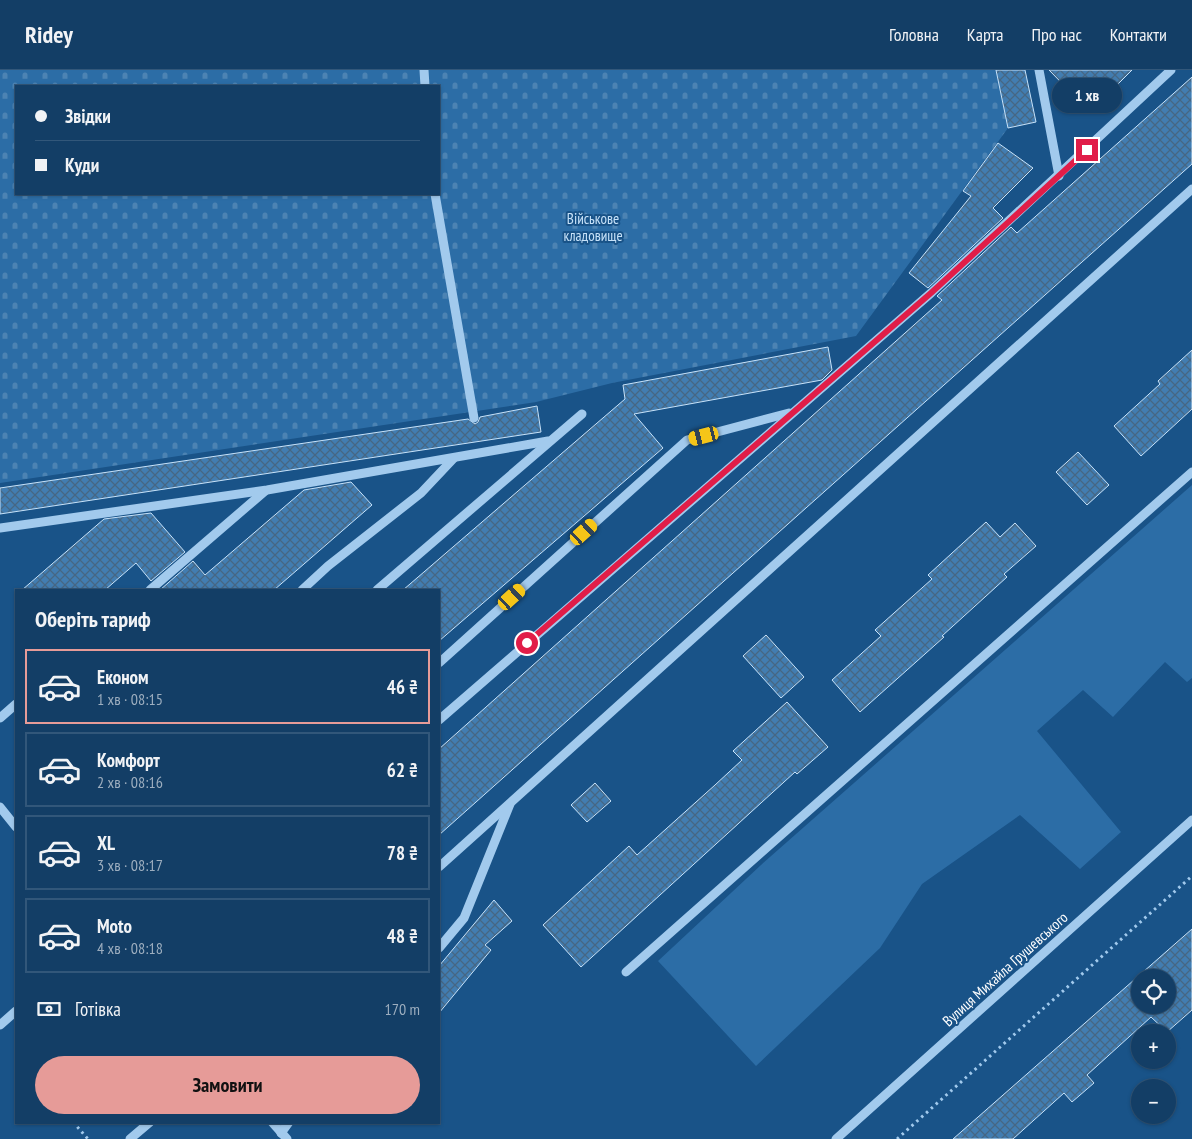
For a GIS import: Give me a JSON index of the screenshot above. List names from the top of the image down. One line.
{"streets":{"street":["Вулиця Михайла Грушевського"]},"parks":["Військове кладовище"],"page":{"header":"Ridey","nav":["Головна","Карта","Про нас","Контакти"],"bubble":"1 хв","banner":["Звідки","Куди"],"heading":"Оберіть тариф","list":[{"name":"Економ","note":"1 хв · 08:15","value":"46 ₴"},{"name":"Комфорт","note":"2 хв · 08:16","value":"62 ₴"},{"name":"XL","note":"3 хв · 08:17","value":"78 ₴"},{"name":"Moto","note":"4 хв · 08:18","value":"48 ₴"}],"map_buttons":["+","−"],"pay":["Готівка","170 m"],"buttons":"Замовити"}}
